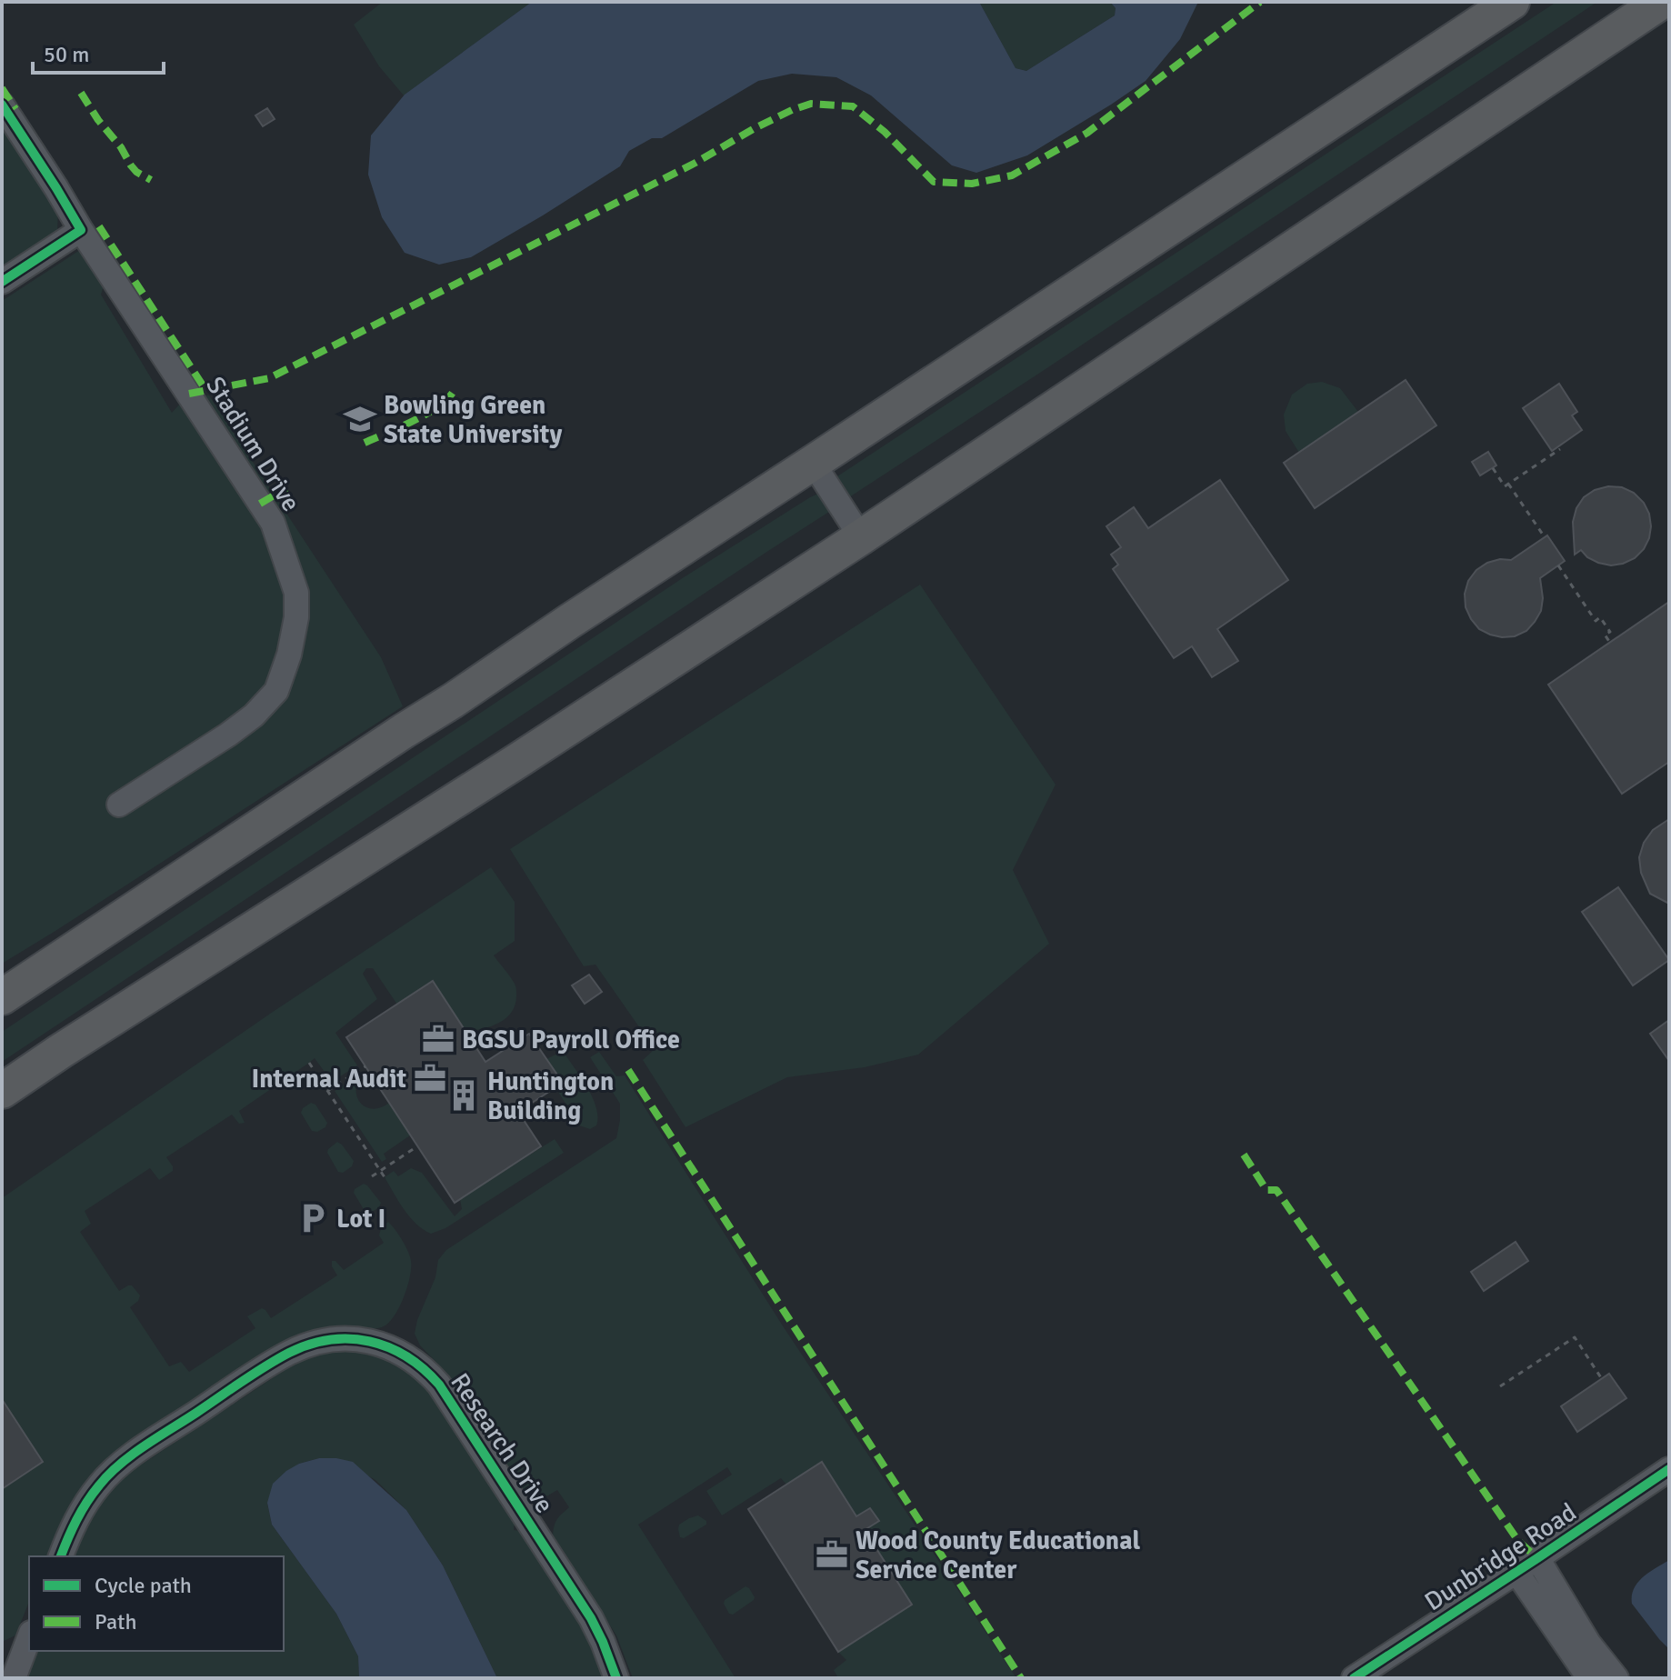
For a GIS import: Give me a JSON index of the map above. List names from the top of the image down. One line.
{"streets":{"street":["Stadium Drive","Research Drive","Dunbridge Road"]},"places":{"school or university":["Bowling Green State University"],"office":["BGSU Payroll Office","Internal Audit","Wood County Educational Service Center"],"building":["Huntington Building"],"parking":["Lot I"]},"legend":["Cycle path","Path"],"scale_bar":"50 m"}
